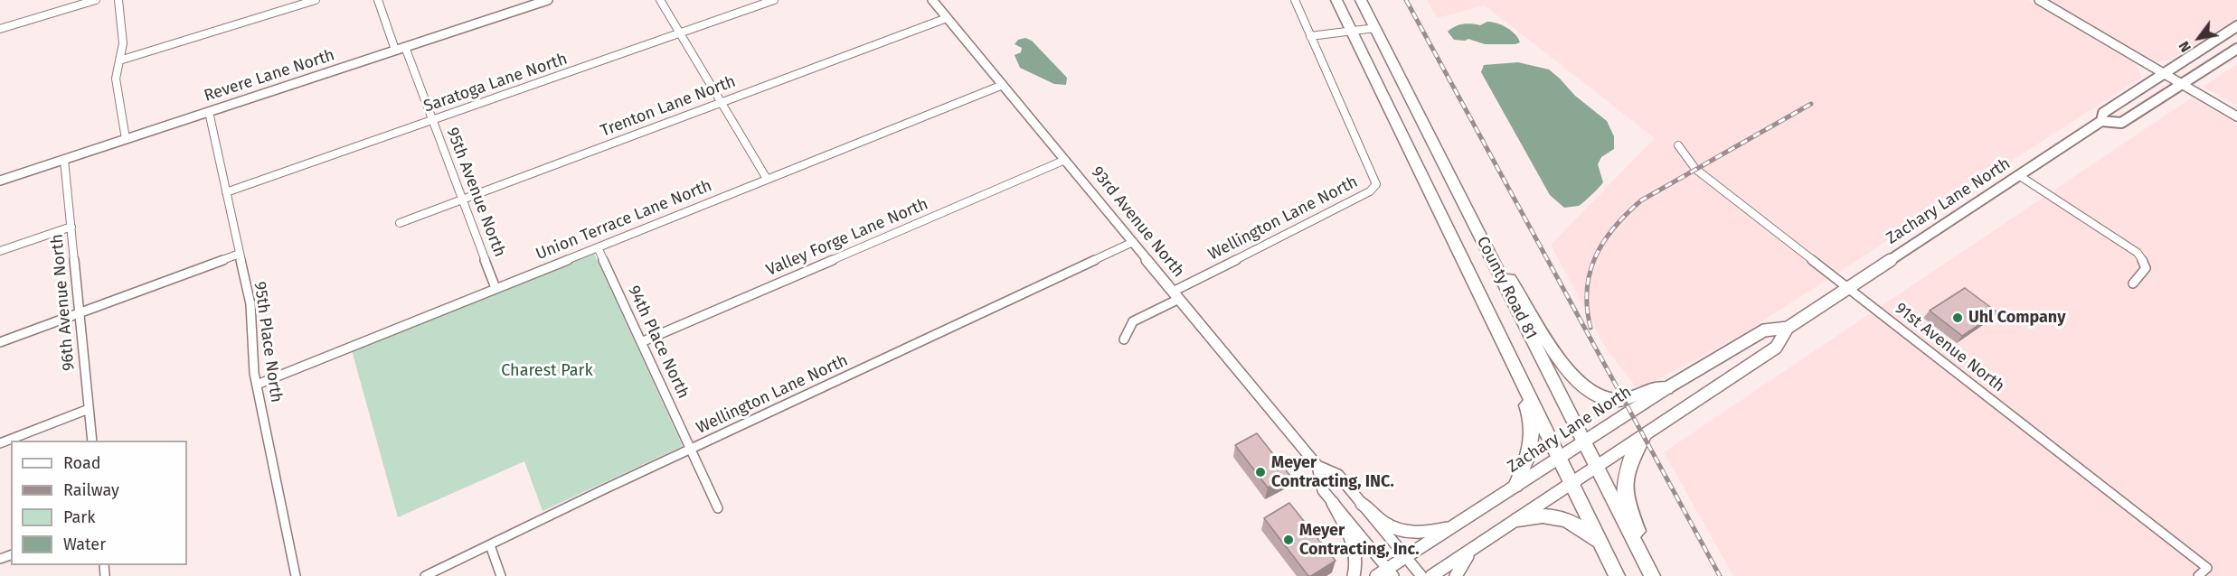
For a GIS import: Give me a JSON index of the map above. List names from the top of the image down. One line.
{"streets":{"highway":["County Road 81"],"main road":["Zachary Lane North"],"street":["Revere Lane North","Saratoga Lane North","Trenton Lane North","95th Avenue North","Wellington Lane North","Union Terrace Lane North","93rd Avenue North","Valley Forge Lane North","96th Avenue North","95th Place North","94th Place North","91st Avenue North"]},"crossings":[["Revere Lane North","95th Avenue North"],["Revere Lane North","96th Avenue North"],["Revere Lane North","95th Place North"],["Saratoga Lane North","95th Avenue North"],["Saratoga Lane North","95th Place North"],["Trenton Lane North","95th Avenue North"],["Trenton Lane North","93rd Avenue North"],["95th Avenue North","Union Terrace Lane North"],["Zachary Lane North","93rd Avenue North"],["Zachary Lane North","County Road 81"],["Zachary Lane North","91st Avenue North"],["Wellington Lane North","93rd Avenue North"],["Wellington Lane North","94th Place North"],["Union Terrace Lane North","93rd Avenue North"],["Union Terrace Lane North","95th Place North"],["Union Terrace Lane North","94th Place North"],["93rd Avenue North","Valley Forge Lane North"],["Valley Forge Lane North","94th Place North"]],"parks":["Charest Park"],"places":["Uhl Company","Meyer Contracting, INC.","Meyer Contracting, Inc."],"legend":["Road","Railway","Park","Water"],"north":"bottom left"}
